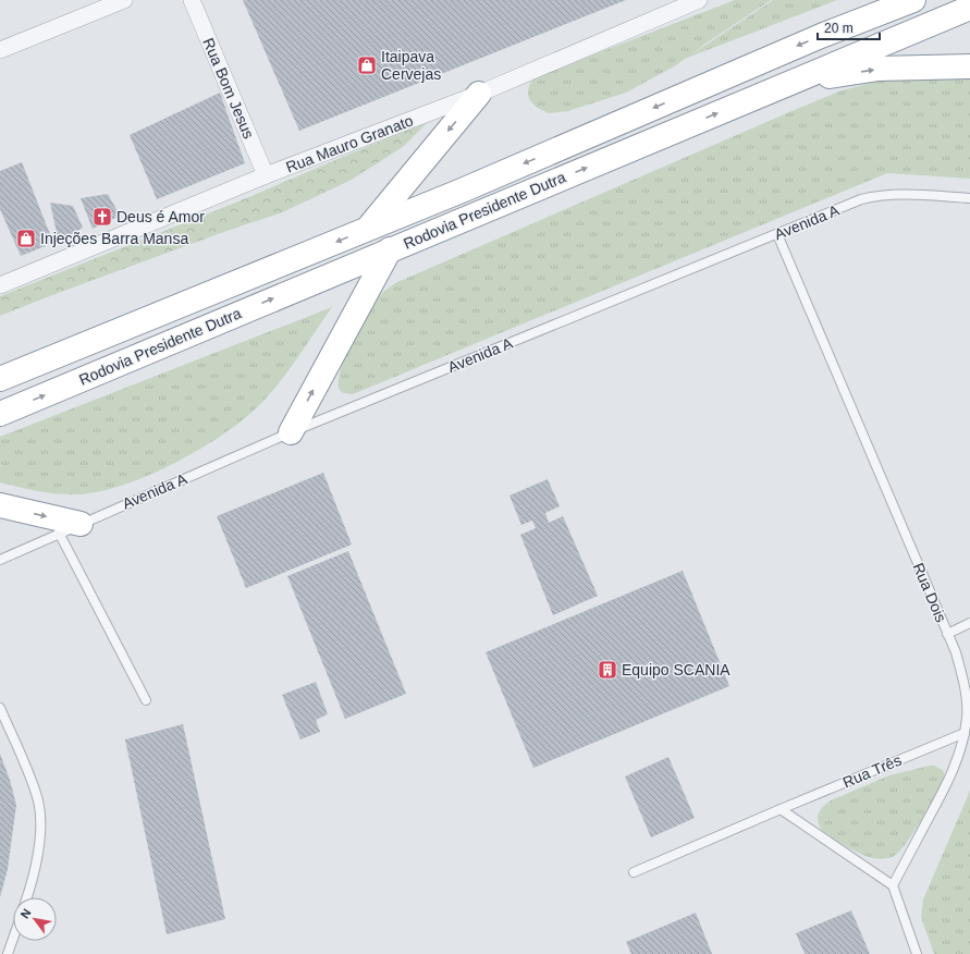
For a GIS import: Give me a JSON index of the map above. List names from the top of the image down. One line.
{"streets":{"highway":["Rodovia Presidente Dutra"],"street":["Rua Bom Jesus","Rua Mauro Granato"],"lane":["Avenida A","Rua Dois","Rua Três"]},"crossings":[["Rua Bom Jesus","Rua Mauro Granato"],["Avenida A","Rua Dois"],["Rua Dois","Rua Três"]],"places":{"shop":["Itaipava Cervejas","Injeções Barra Mansa"],"church":["Deus é Amor"],"building":["Equipo SCANIA"]},"scale_bar":"20 m","north":"top left"}
